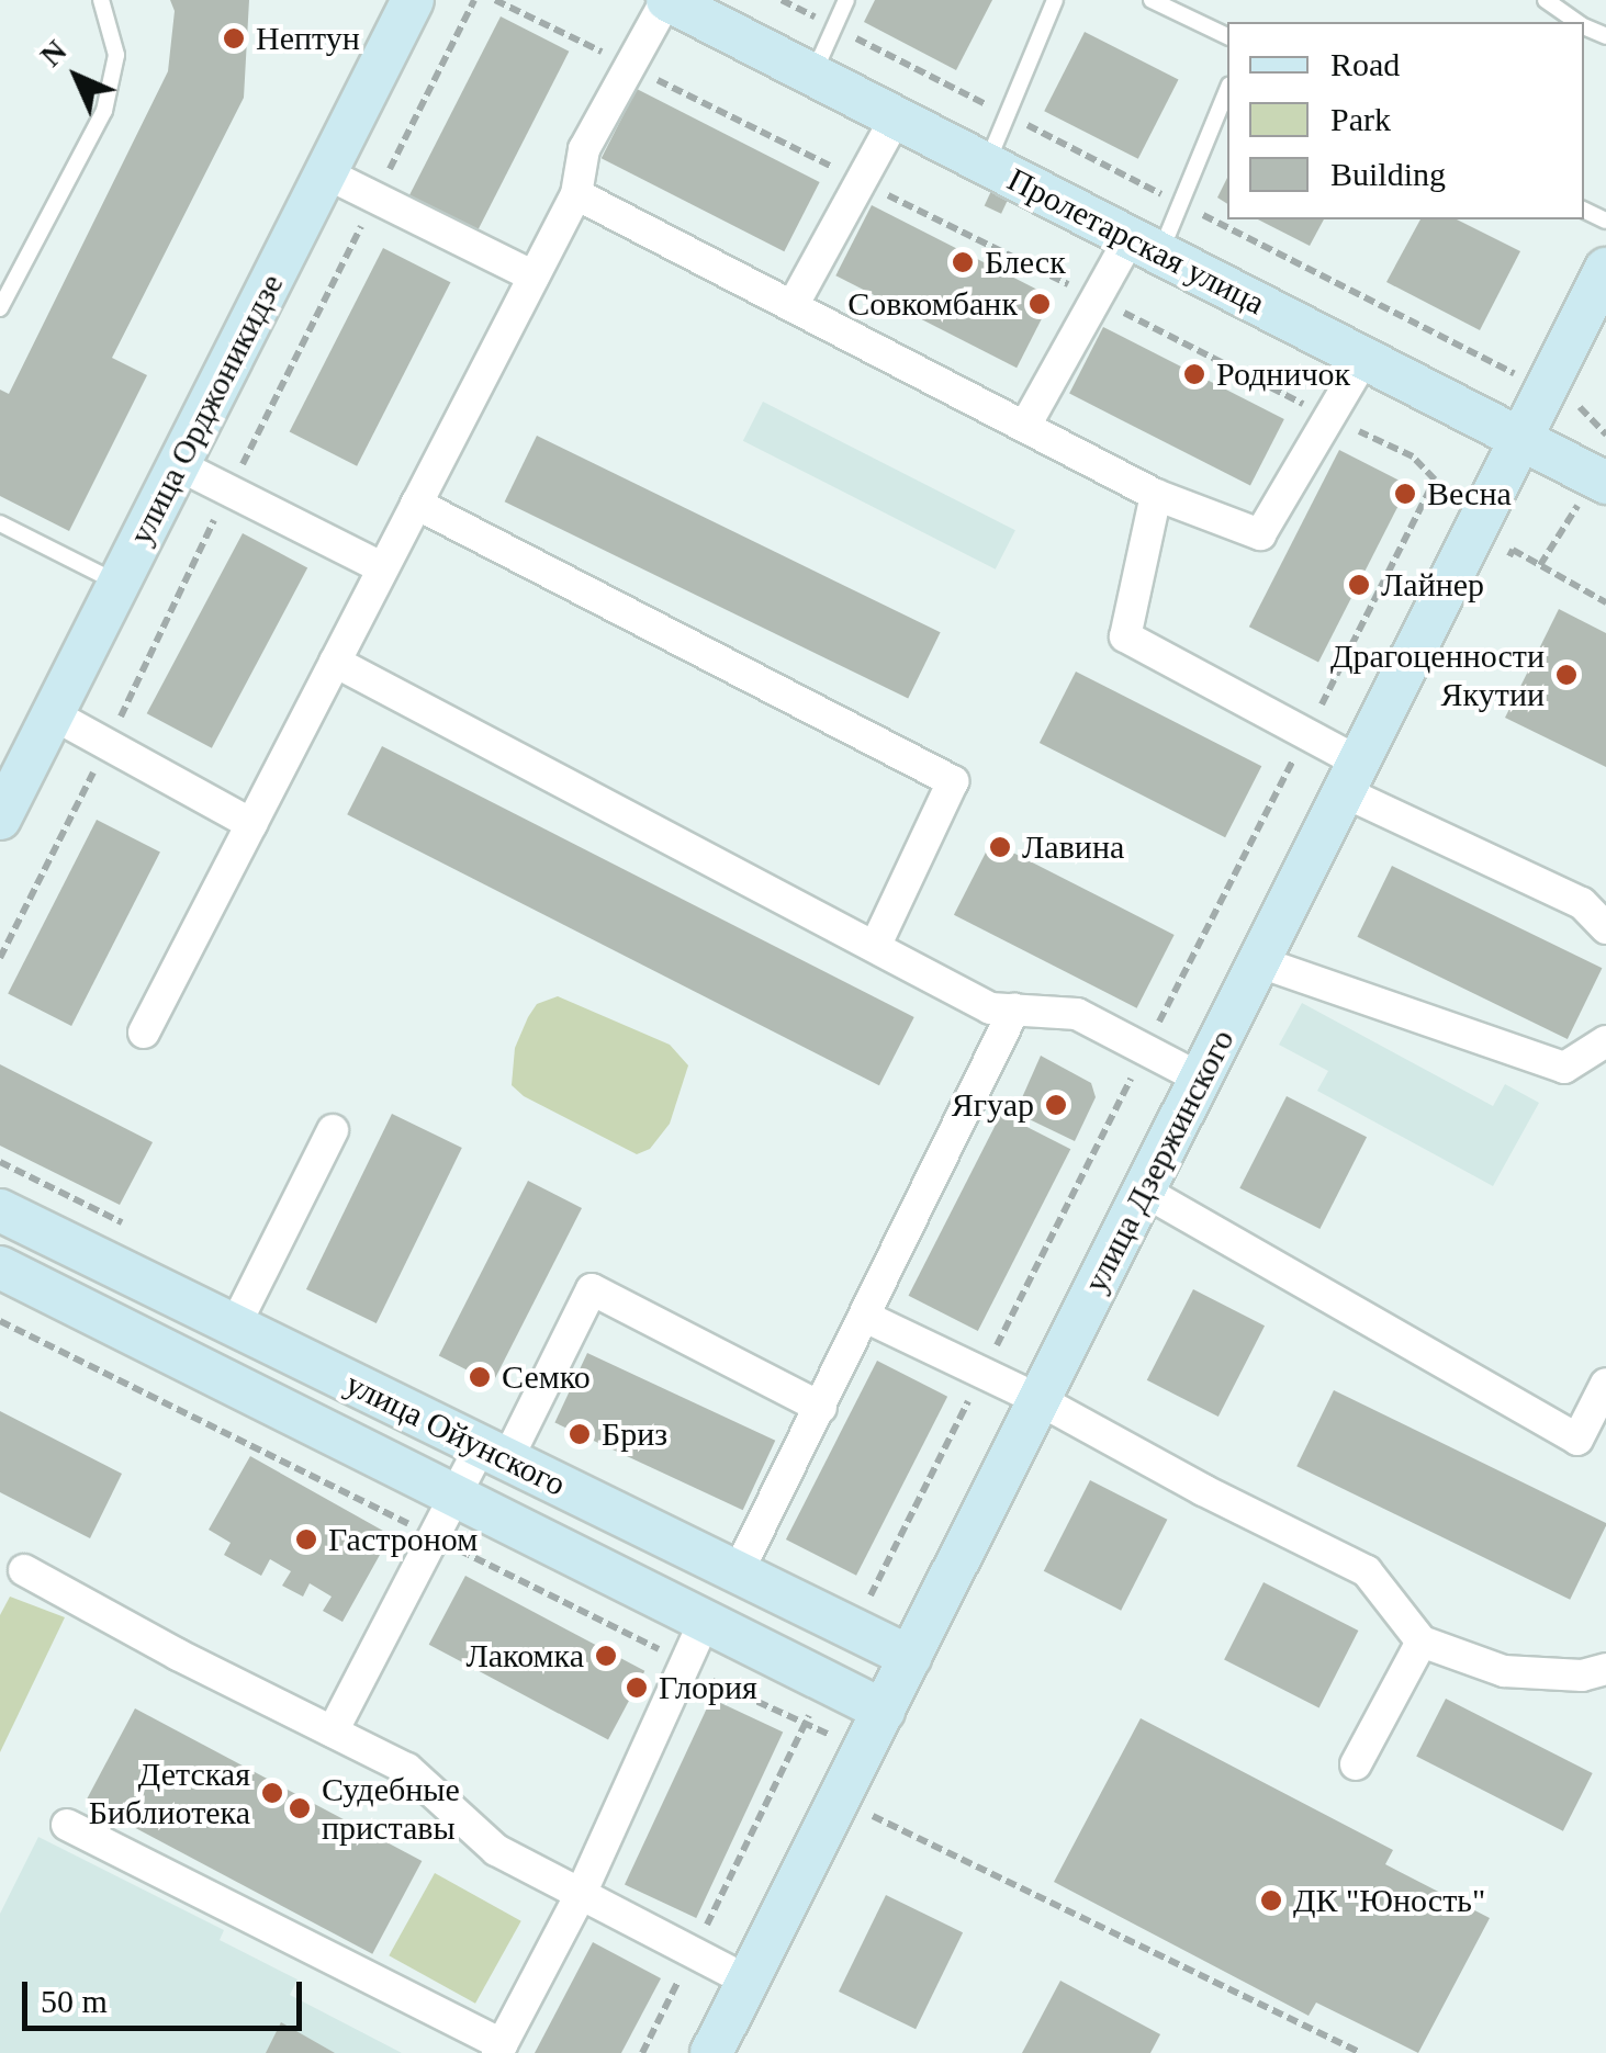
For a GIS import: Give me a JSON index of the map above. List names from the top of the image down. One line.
{"streets":{"street":["Пролетарская улица","улица Орджоникидзе","улица Дзержинского","улица Ойунского"]},"crossings":[["Пролетарская улица","улица Дзержинского"],["улица Дзержинского","улица Ойунского"]],"places":["Нептун","Блеск","Совкомбанк","Родничок","Весна","Лайнер","Драгоценности Якутии","Лавина","Ягуар","Семко","Бриз","Гастроном","Лакомка","Глория","Детская Библиотека","Судебные приставы","ДК \"Юность\""],"legend":["Road","Park","Building"],"scale_bar":"50 m","north":"top left"}
